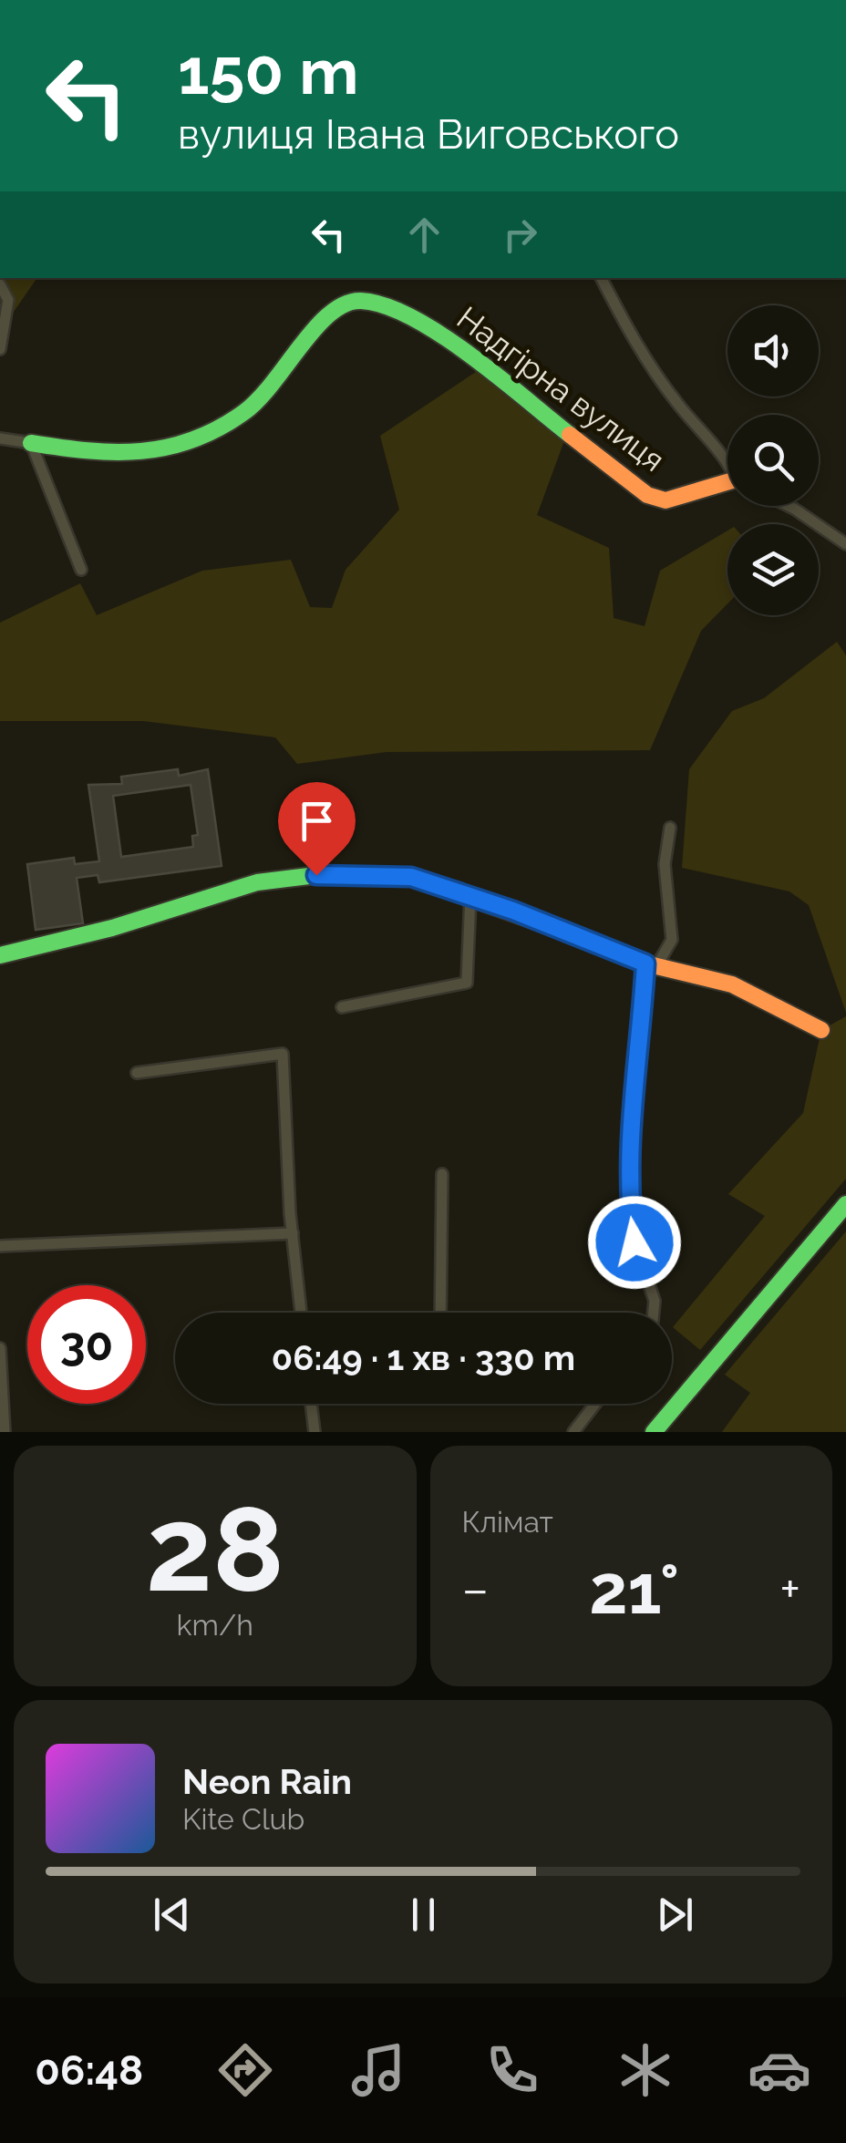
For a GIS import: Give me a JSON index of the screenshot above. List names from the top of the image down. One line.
{"streets":{"street":["Надгірна вулиця"]},"page":{"turn":["150 m","вулиця Івана Виговського"],"limit":"30","trip":"06:49 · 1 хв · 330 m","tile":[["28","km/h"],"Клімат"],"heat":["−","21°","+"],"song":["Neon Rain","Kite Club"],"tabs":"06:48"}}
